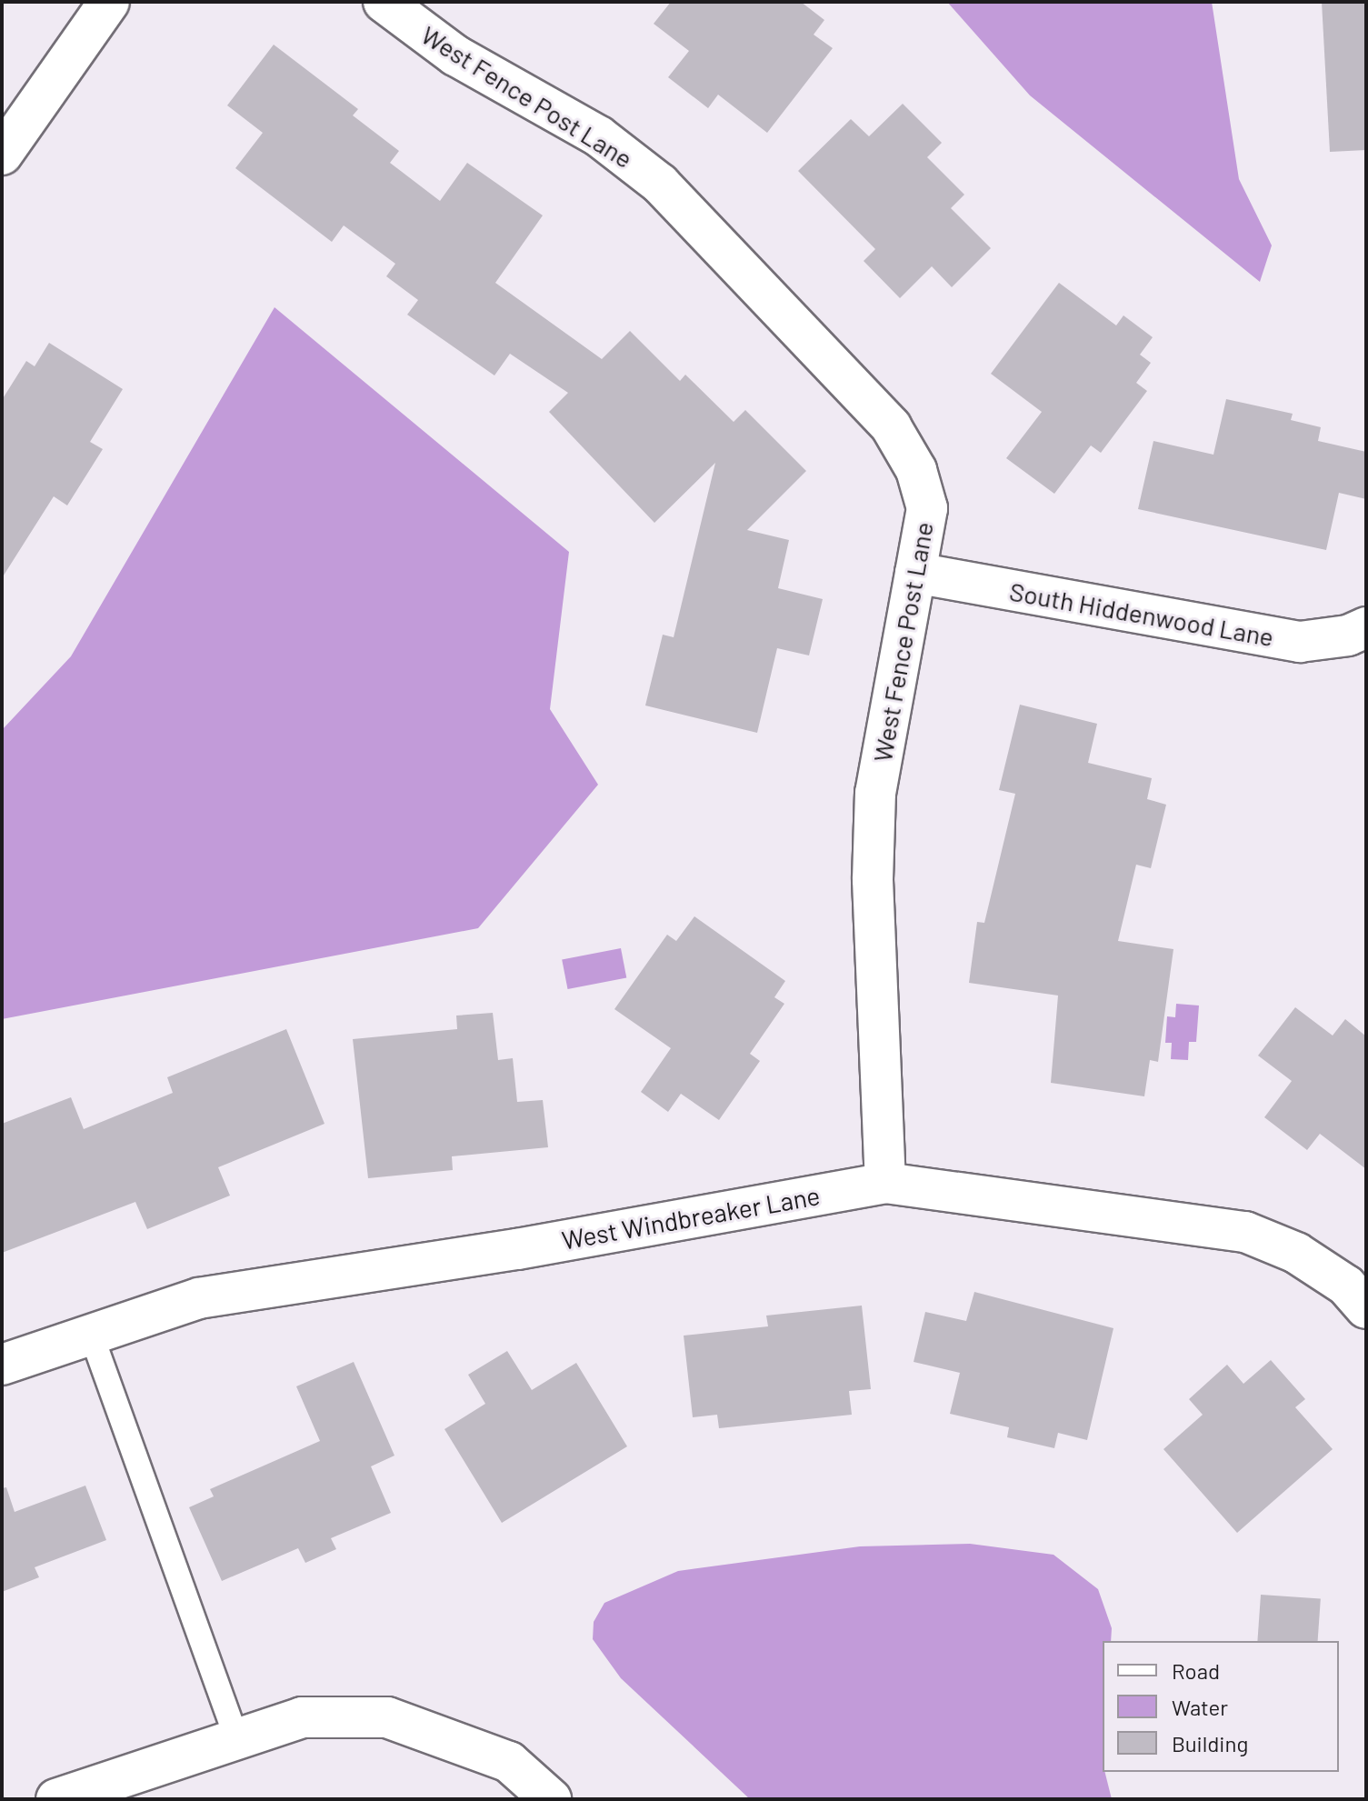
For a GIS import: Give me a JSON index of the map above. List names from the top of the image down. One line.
{"streets":{"street":["West Fence Post Lane","South Hiddenwood Lane","West Windbreaker Lane"]},"crossings":[["West Fence Post Lane","South Hiddenwood Lane"],["West Fence Post Lane","West Windbreaker Lane"]],"legend":["Road","Water","Building"]}
